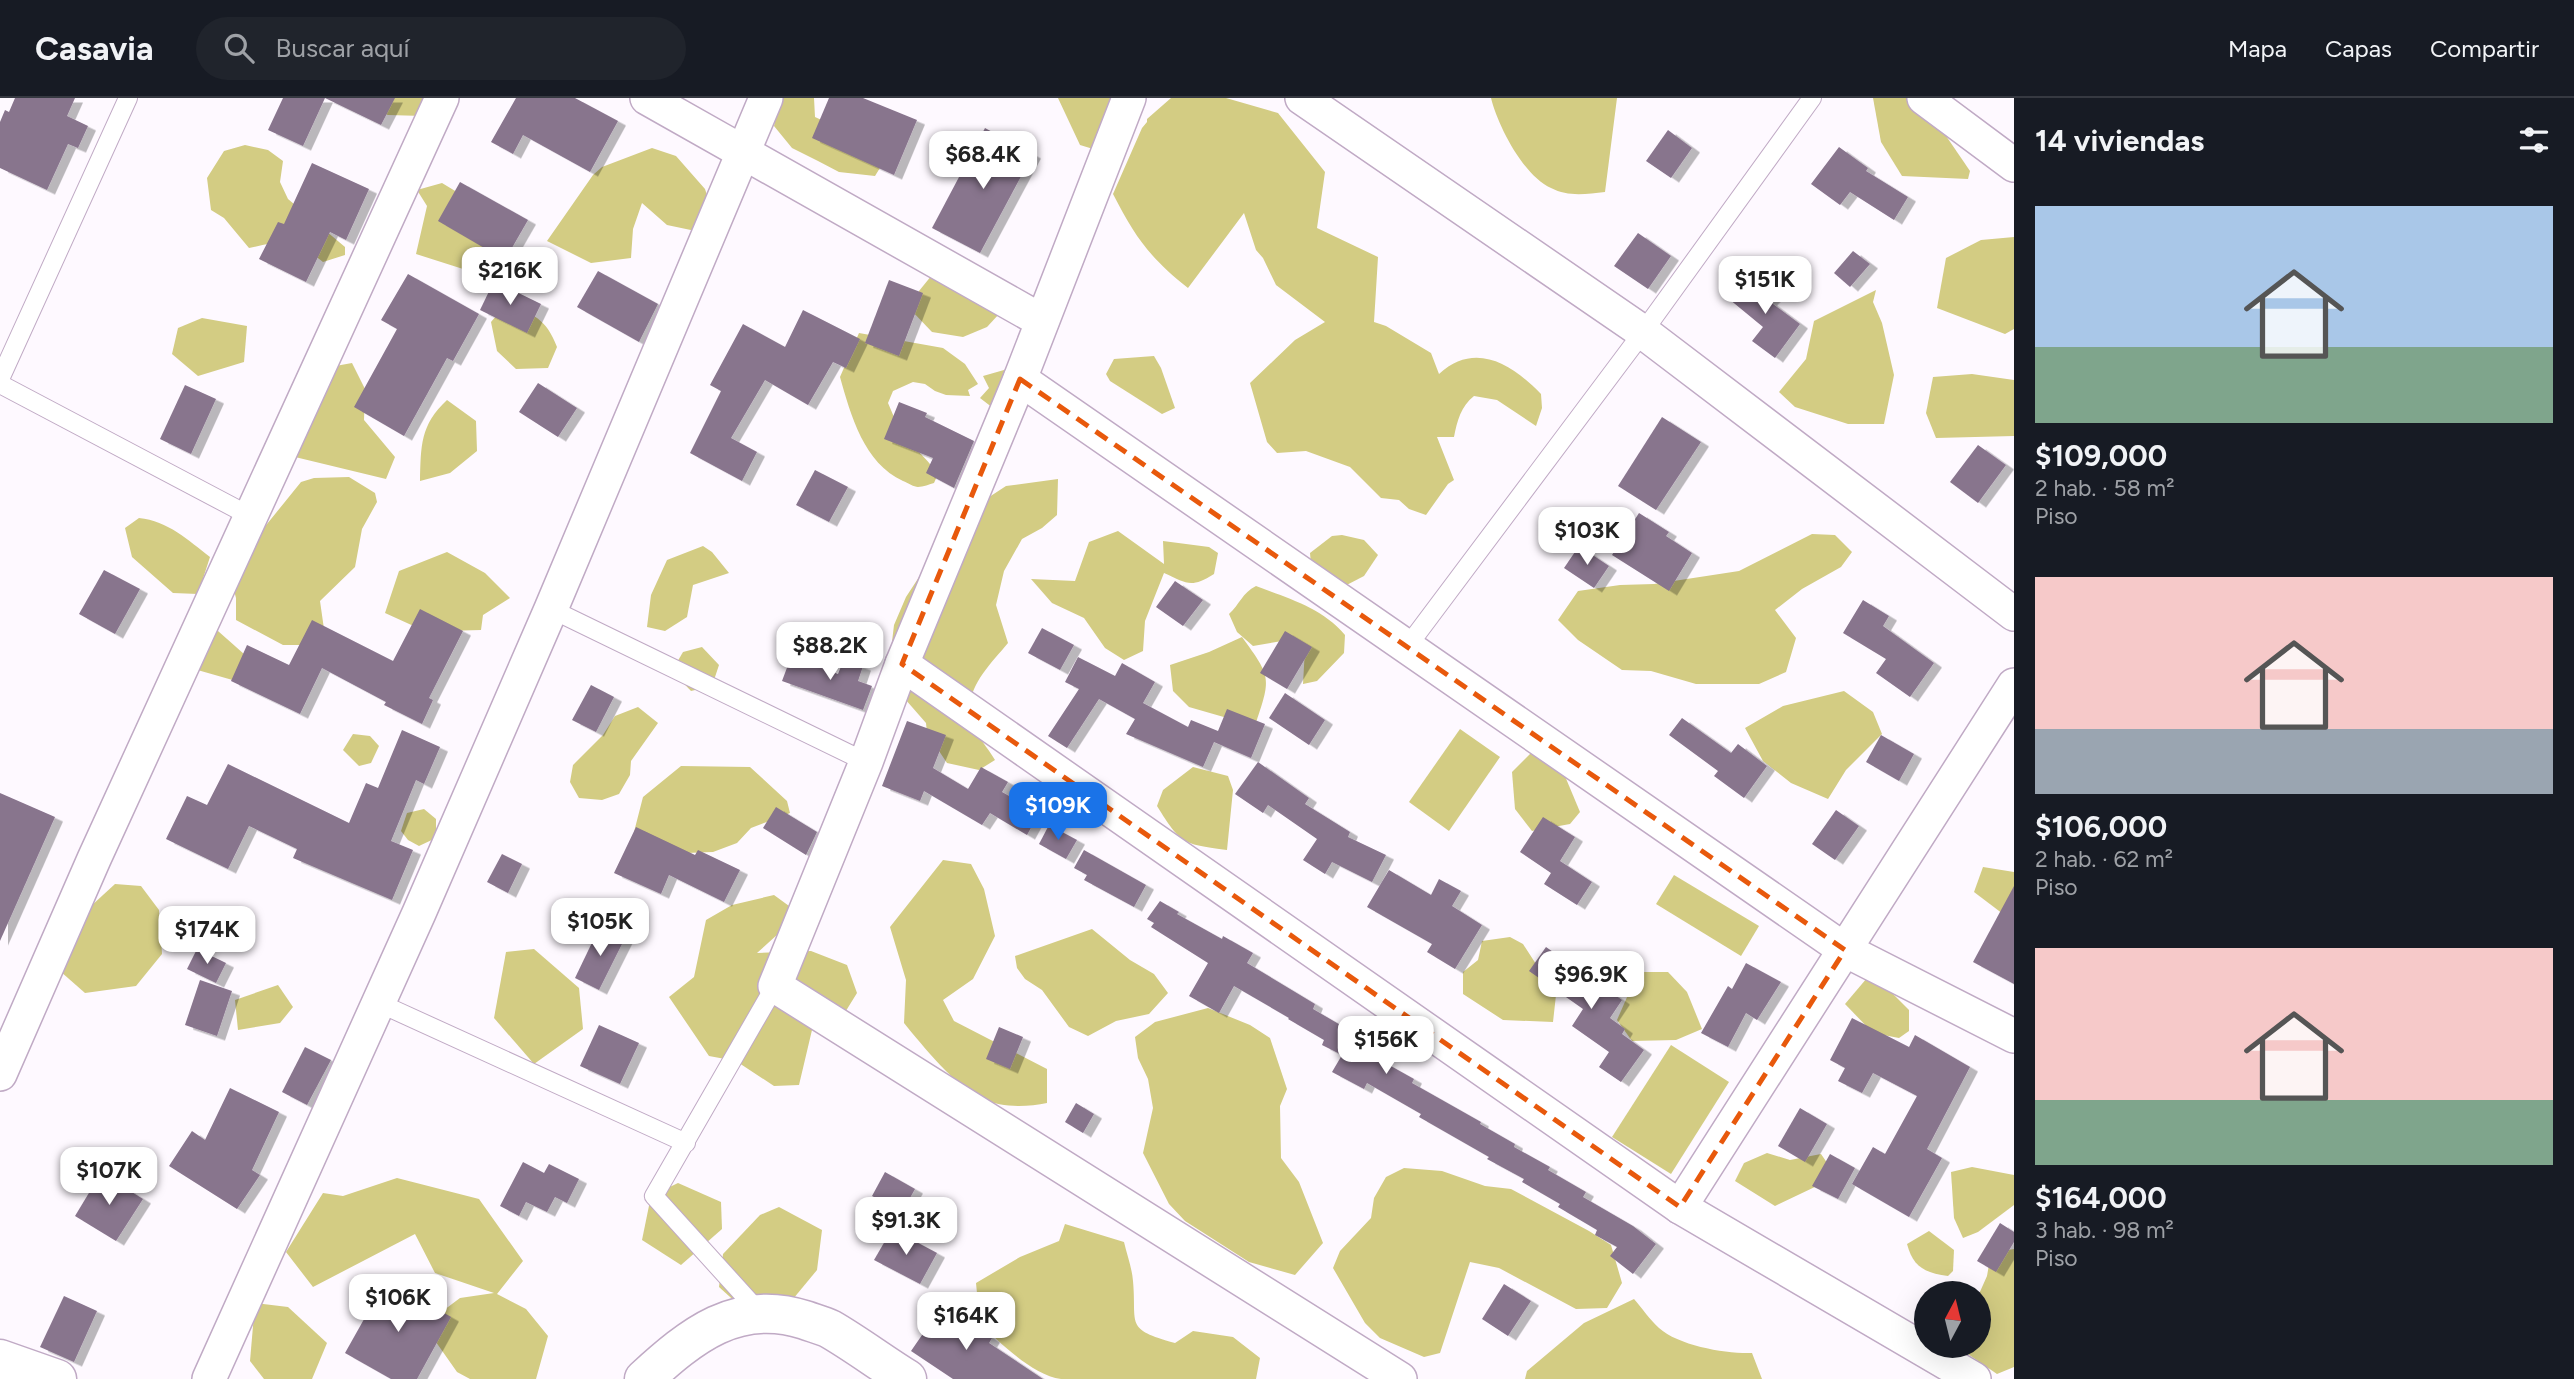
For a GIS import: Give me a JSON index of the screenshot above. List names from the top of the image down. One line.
{"north":"top","page":{"header":"Casavia","search":"Buscar aquí","nav":["Mapa","Capas","Compartir"],"heading":"14 viviendas","price":["$68.4K","$216K","$151K","$103K","$88.2K","$109K","$105K","$174K","$96.9K","$156K","$107K","$91.3K","$106K","$164K"],"list":[{"name":"$109,000","note":"2 hab. · 58 m² · Piso"},{"name":"$106,000","note":"2 hab. · 62 m² · Piso"},{"name":"$164,000","note":"3 hab. · 98 m² · Piso"}]}}
